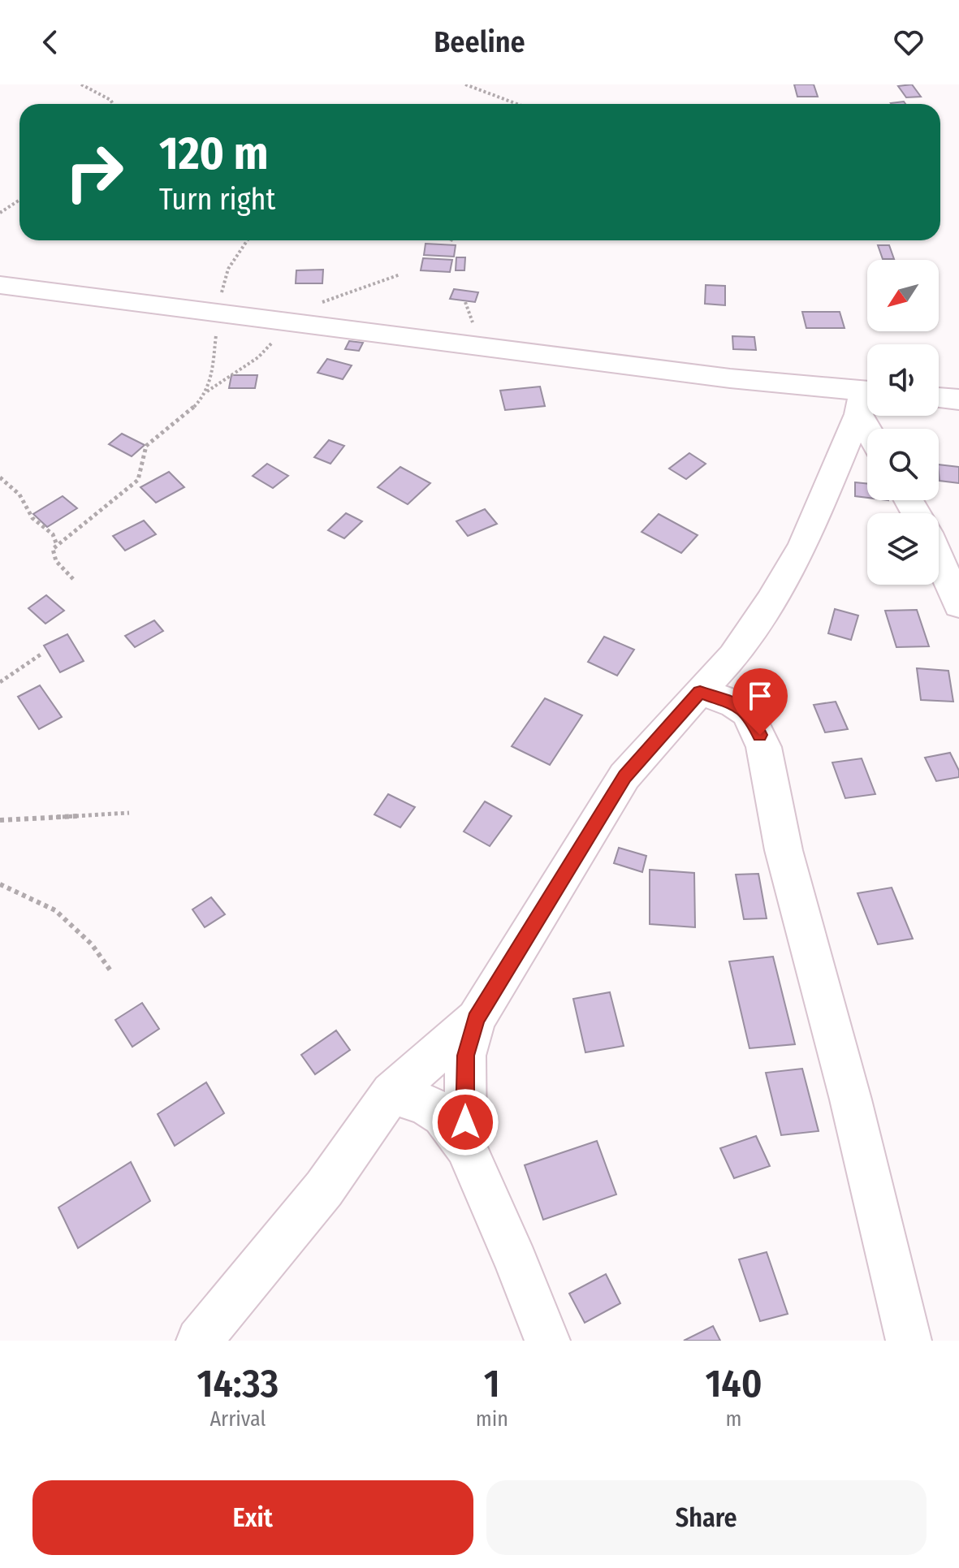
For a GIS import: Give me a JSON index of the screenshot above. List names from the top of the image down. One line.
{"north":"bottom left","page":{"header":"Beeline","turn":["120 m","Turn right"],"eta":["14:33","Arrival","1","min","140","m"],"buttons":["Exit","Share"]}}
